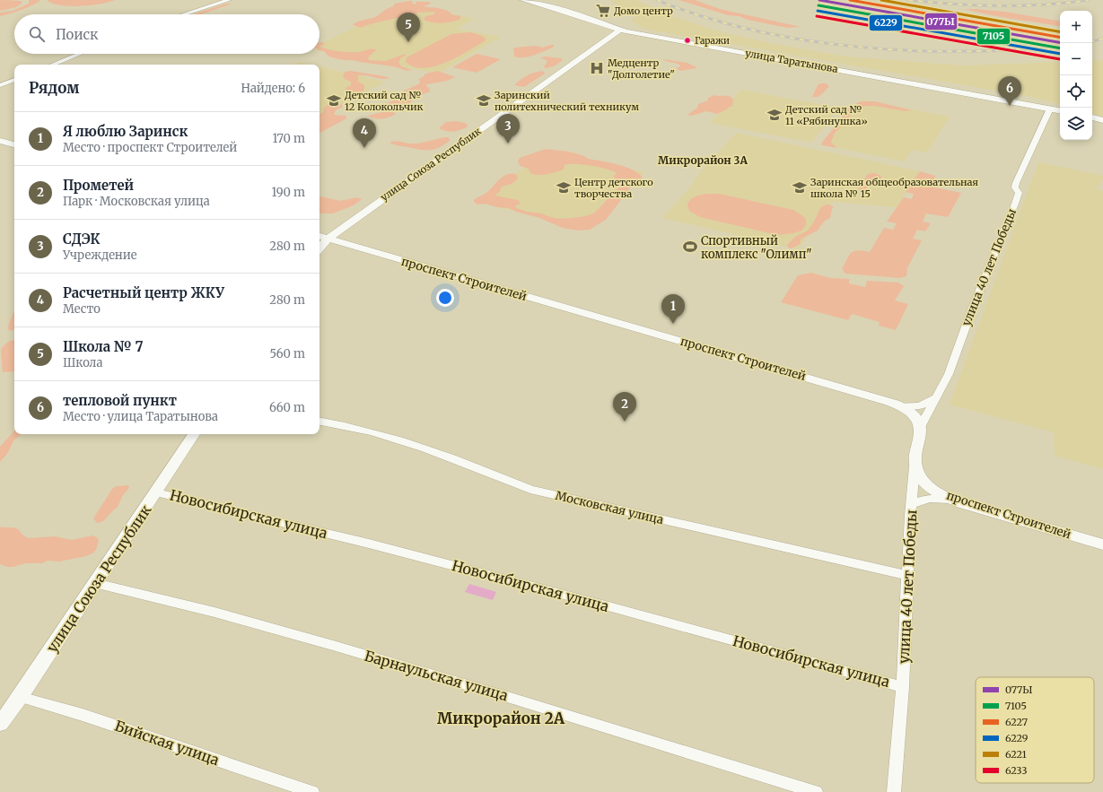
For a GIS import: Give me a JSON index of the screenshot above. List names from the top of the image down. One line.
{"streets":{"street":["улица Таратынова","улица Союза Республик","улица 40 лет Победы","проспект Строителей","Московская улица","Новосибирская улица","Барнаульская улица","Бийская улица"]},"crossings":[["улица Таратынова","улица Союза Республик"],["улица Таратынова","улица 40 лет Победы"],["улица Союза Республик","проспект Строителей"],["улица Союза Республик","Новосибирская улица"],["улица Союза Республик","Барнаульская улица"],["улица Союза Республик","Бийская улица"],["улица 40 лет Победы","проспект Строителей"],["улица 40 лет Победы","Московская улица"],["улица 40 лет Победы","Новосибирская улица"]],"districts":["Микрорайон 3А","Микрорайон 2А"],"places":{"supermarket":["Домо центр"],"other":["Гаражи"],"hospital":["Медцентр \"Долголетие\""],"school or university":["Детский сад № 12 Колокольчик","Заринский политехнический техникум","Детский сад № 11 «Рябинушка»","Центр детского творчества","Заринская общеобразовательная школа № 15"],"sports":["Спортивный комплекс \"Олимп\""]},"lines":["transit line 077Ы","transit line 6227","transit line 6221","transit line 7105","transit line 6229","transit line 6233"],"legend":["077Ы","7105","6227","6229","6221","6233"],"page":{"map_buttons":["+","−"],"pins":["5","6","3","4","1","2"],"search":"Поиск","heading":["Рядом","Найдено: 6"],"list":[{"mark":"1","name":"Я люблю Заринск","note":"Место · проспект Строителей","value":"170 m"},{"mark":"2","name":"Прометей","note":"Парк · Московская улица","value":"190 m"},{"mark":"3","name":"СДЭК","note":"Учреждение","value":"280 m"},{"mark":"4","name":"Расчетный центр ЖКУ","note":"Место","value":"280 m"},{"mark":"5","name":"Школа № 7","note":"Школа","value":"560 m"},{"mark":"6","name":"тепловой пункт","note":"Место · улица Таратынова","value":"660 m"}]}}
